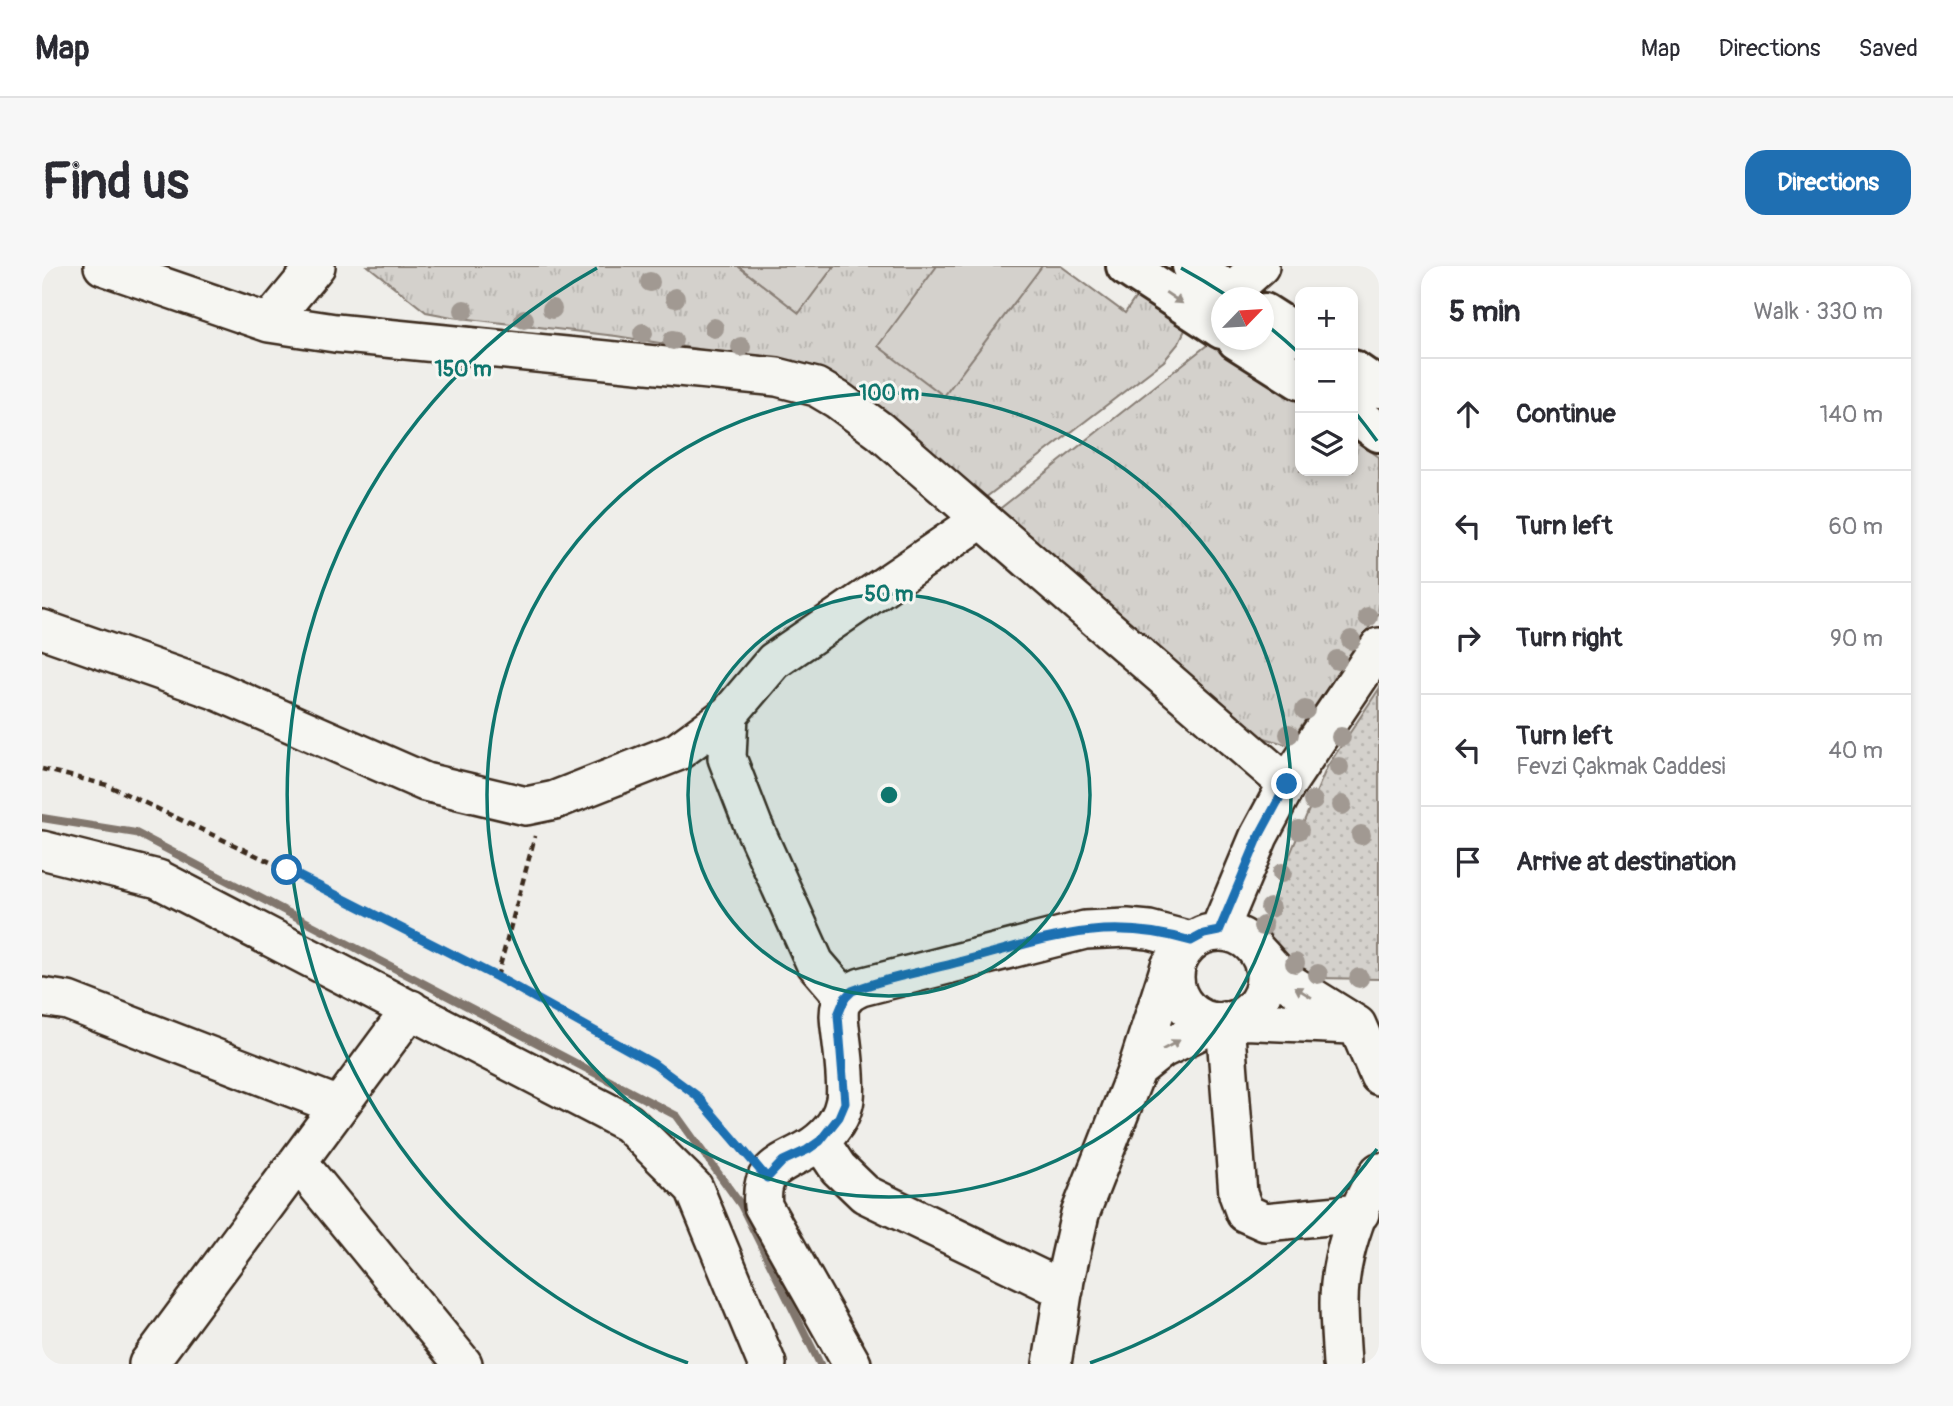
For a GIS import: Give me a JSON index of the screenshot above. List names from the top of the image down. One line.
{"north":"top right","page":{"header":"Map","nav":["Map","Directions","Saved"],"buttons":"Directions","title":"Find us","heading":["5 min","Walk · 330 m"],"map_buttons":["+","−"],"list":[["Continue","140 m"],["Turn left","60 m"],["Turn right","90 m"],["Turn left","Fevzi Çakmak Caddesi","40 m"],"Arrive at destination"]},"rings":["150 m","100 m","50 m"]}
